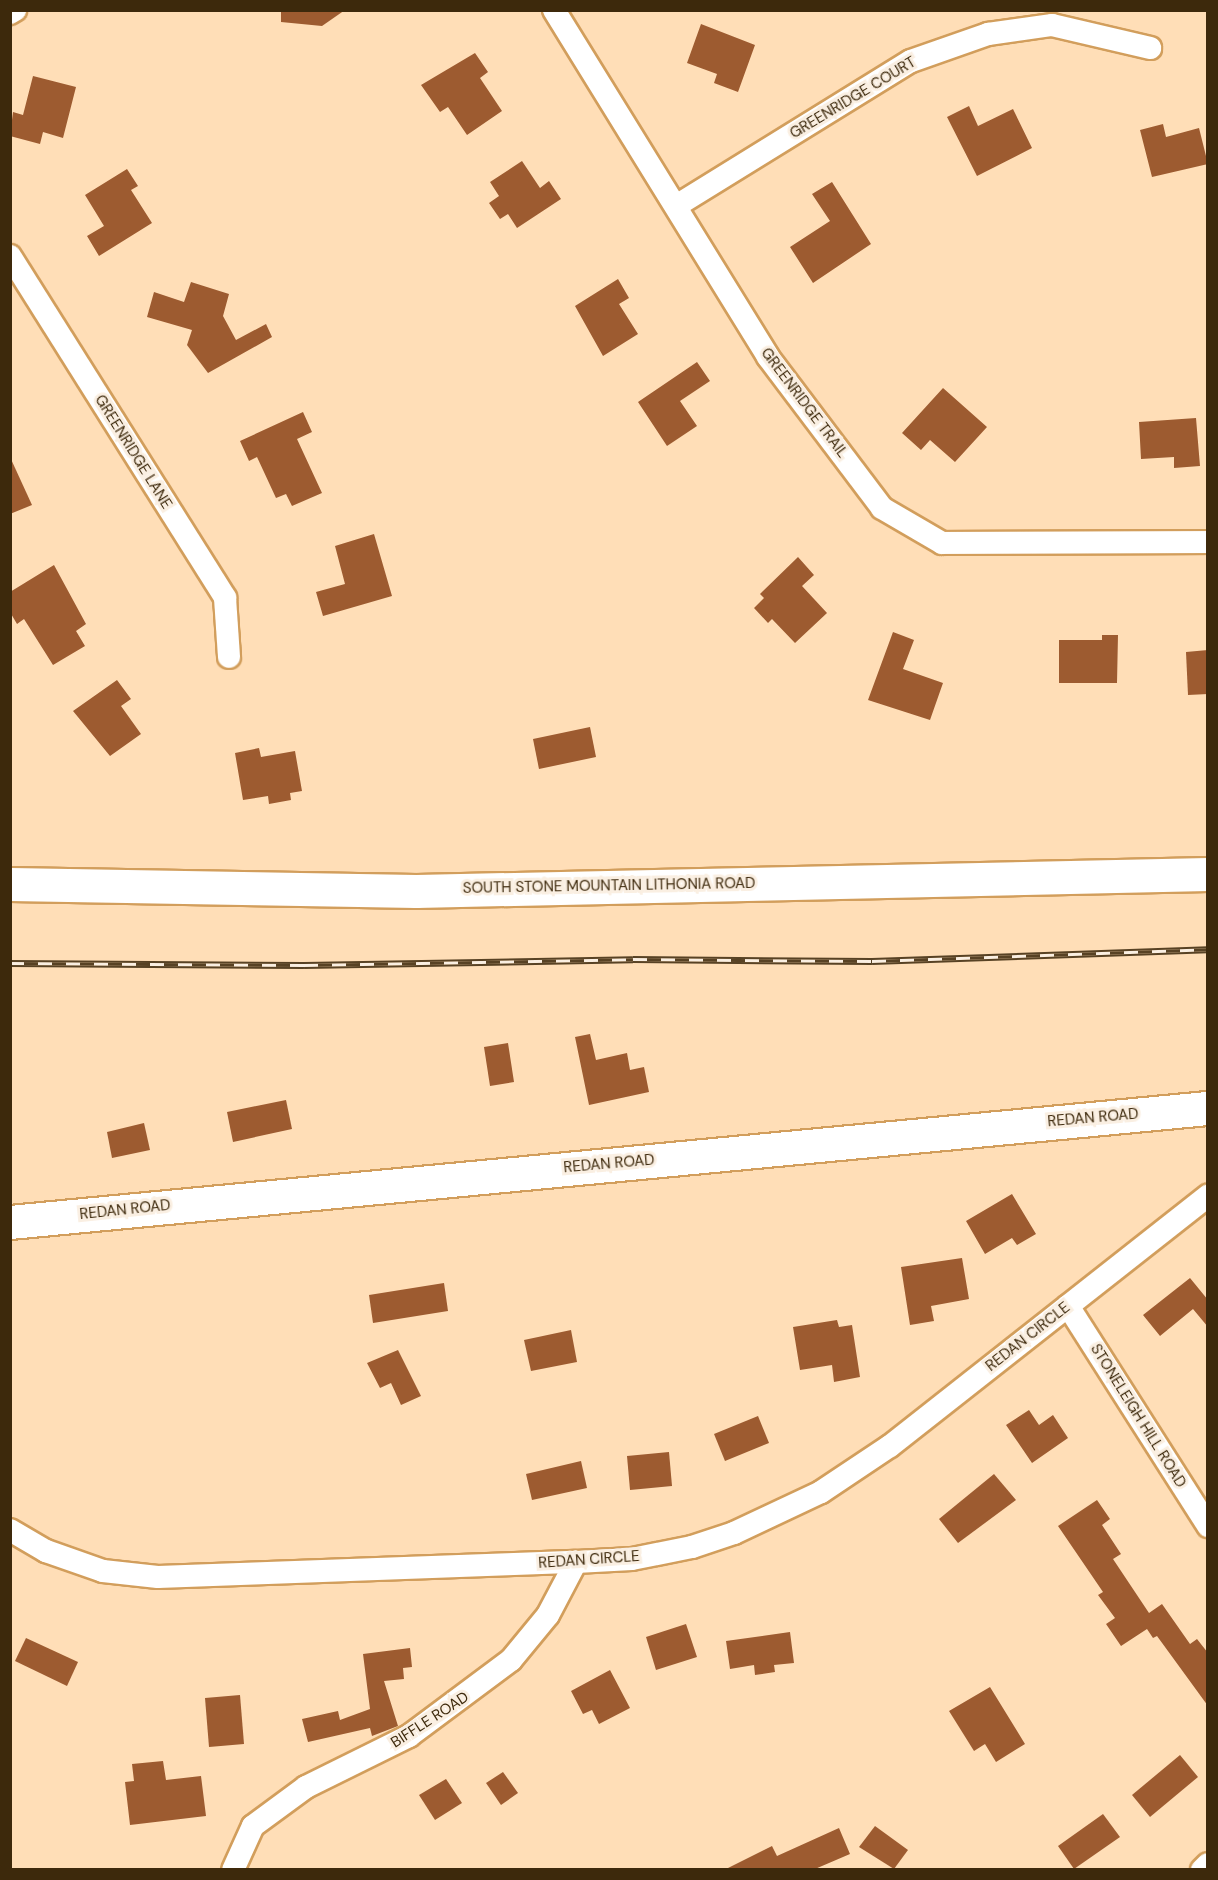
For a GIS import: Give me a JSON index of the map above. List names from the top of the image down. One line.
{"streets":{"main road":["SOUTH STONE MOUNTAIN LITHONIA ROAD","REDAN ROAD"],"street":["GREENRIDGE COURT","GREENRIDGE TRAIL","GREENRIDGE LANE","REDAN CIRCLE","STONELEIGH HILL ROAD","BIFFLE ROAD"]},"crossings":[["GREENRIDGE COURT","GREENRIDGE TRAIL"],["REDAN CIRCLE","STONELEIGH HILL ROAD"],["REDAN CIRCLE","BIFFLE ROAD"]]}
